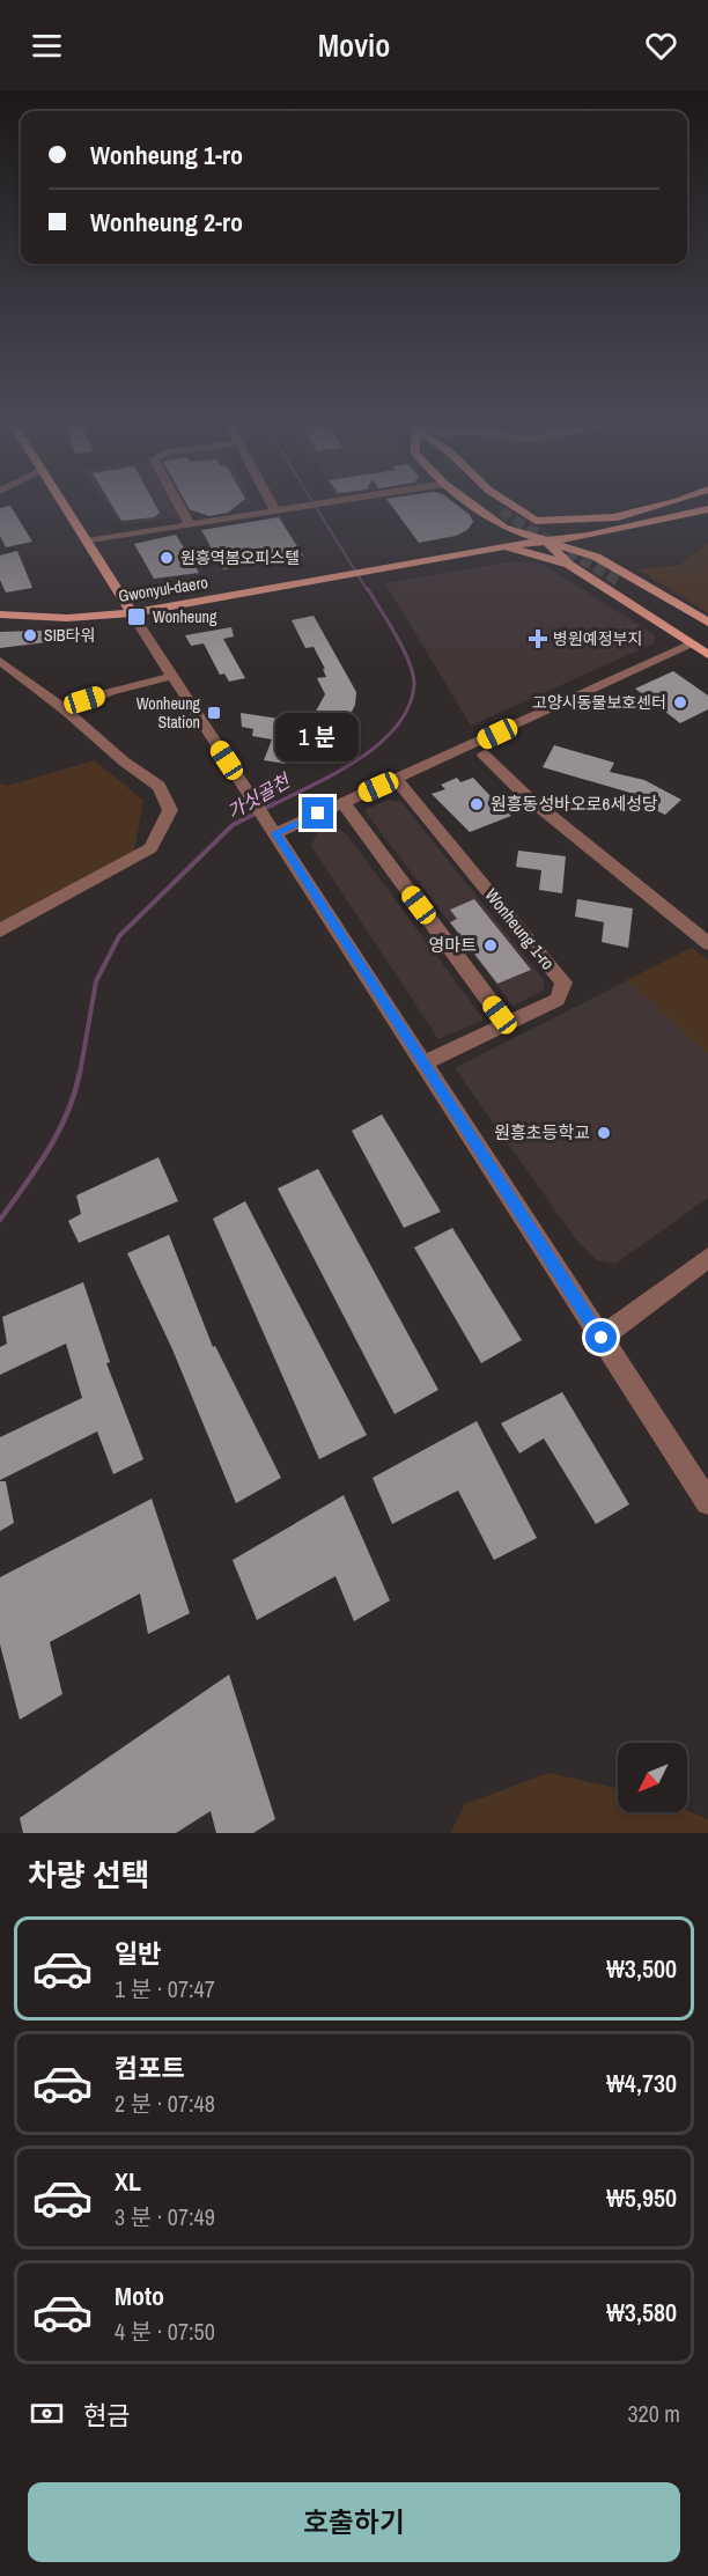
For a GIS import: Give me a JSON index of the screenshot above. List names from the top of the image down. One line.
{"streets":{"main road":["Gwonyul-daero"],"street":["Wonheung 1-ro"]},"water":["가싯골천"],"places":{"other":["원흥역봄오피스텔","SIB타워","고양시동물보호센터","원흥동성바오로6세성당","영마트","원흥초등학교"],"transit":["Wonheung","Wonheung Station"],"health":["병원예정부지"]},"north":"bottom left","page":{"header":"Movio","banner":["Wonheung 1-ro","Wonheung 2-ro"],"bubble":"1 분","heading":"차량 선택","list":[{"name":"일반","note":"1 분 · 07:47","value":"₩3,500"},{"name":"컴포트","note":"2 분 · 07:48","value":"₩4,730"},{"name":"XL","note":"3 분 · 07:49","value":"₩5,950"},{"name":"Moto","note":"4 분 · 07:50","value":"₩3,580"}],"pay":["현금","320 m"],"buttons":"호출하기"}}
